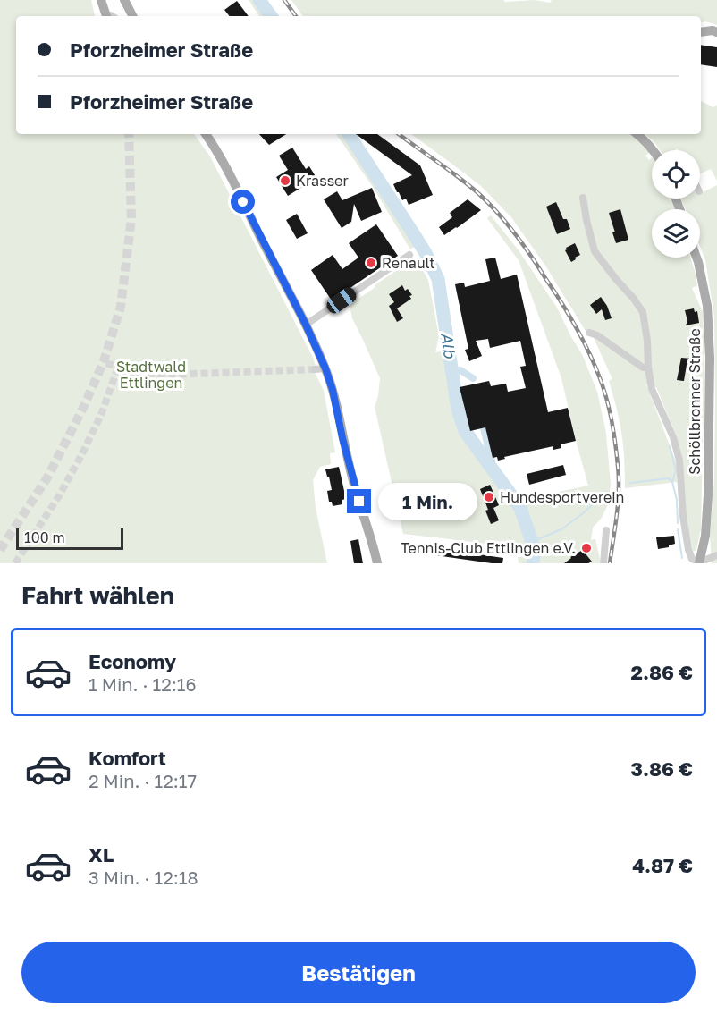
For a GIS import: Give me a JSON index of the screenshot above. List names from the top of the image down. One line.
{"streets":{"main road":["Schöllbronner Straße"]},"water":["Alb"],"parks":["Stadtwald Ettlingen"],"places":["Krasser","Renault","Hundesportverein","Tennis-Club Ettlingen e.V."],"scale_bar":"100 m","page":{"banner":["Pforzheimer Straße","Pforzheimer Straße"],"bubble":"1 Min.","scale":"100 m","heading":"Fahrt wählen","list":[{"name":"Economy","note":"1 Min. · 12:16","value":"2.86 €"},{"name":"Komfort","note":"2 Min. · 12:17","value":"3.86 €"},{"name":"XL","note":"3 Min. · 12:18","value":"4.87 €"}],"buttons":"Bestätigen"}}
